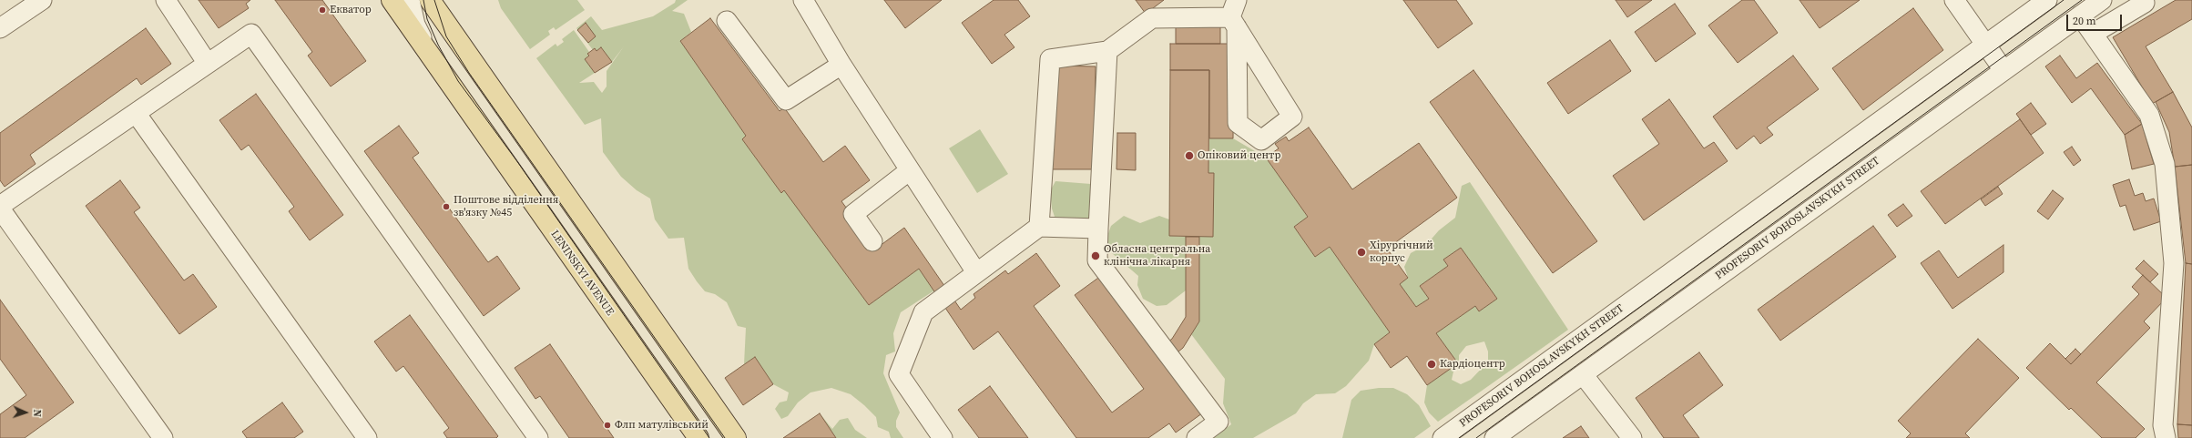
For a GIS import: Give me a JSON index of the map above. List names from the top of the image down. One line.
{"streets":{"main road":["LENINSKYI AVENUE"],"street":["PROFESORIV BOHOSLAVSKYKH STREET"]},"places":["Екватор","Опіковий центр","Поштове відділення зв'язку №45","Хірургічний корпус","Обласна центральна клінічна лікарня","Кардіоцентр","Флп матулівський"],"scale_bar":"20 m","north":"right"}
